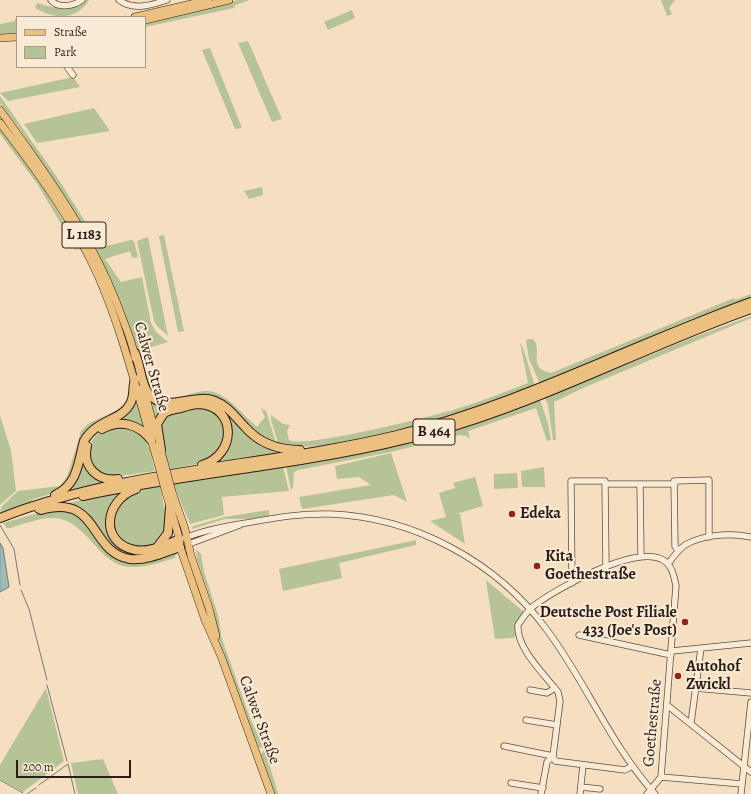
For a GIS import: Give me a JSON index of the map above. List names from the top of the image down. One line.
{"streets":{"highway":["B 464"],"main road":["L 1183","Calwer Straße"],"street":["Goethestraße"]},"places":["Edeka","Kita Goethestraße","Deutsche Post Filiale 433 (Joe's Post)","Autohof Zwickl"],"legend":["Straße","Park"],"scale_bar":"200 m"}
